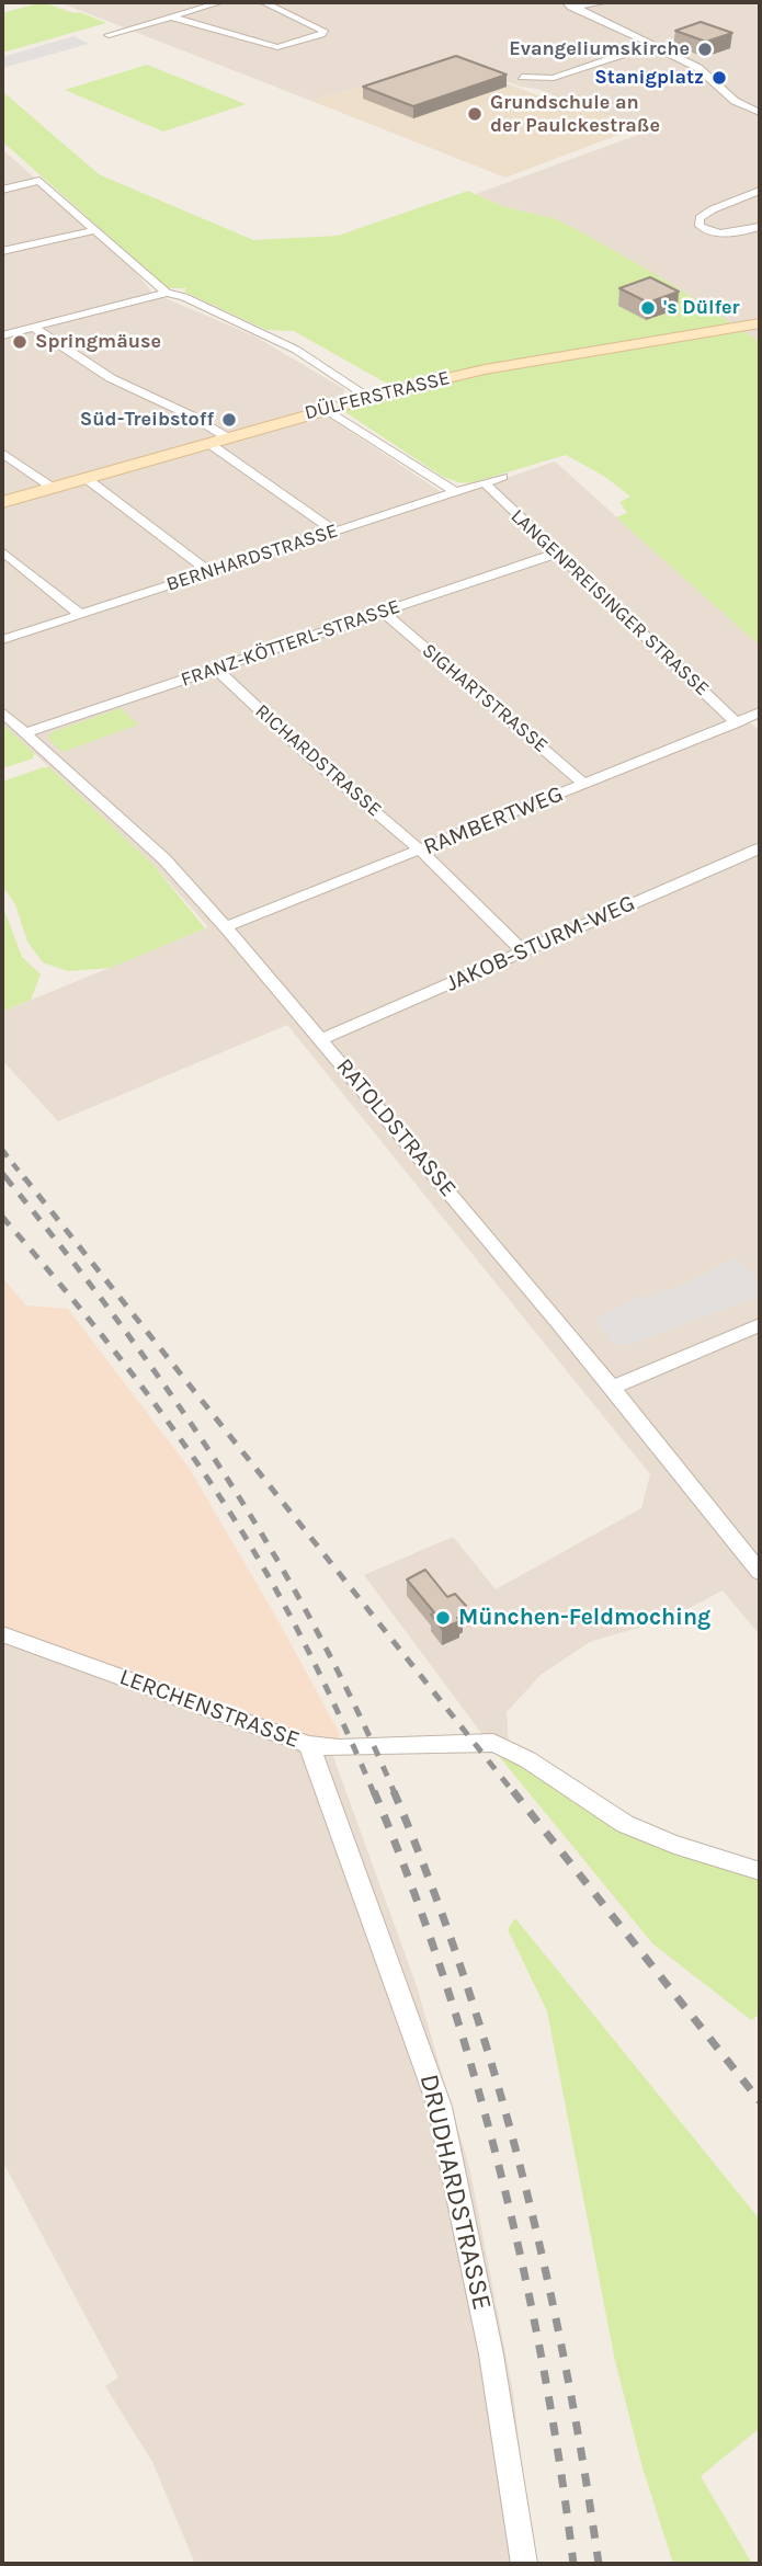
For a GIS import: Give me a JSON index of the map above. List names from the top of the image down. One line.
{"streets":{"main road":["DÜLFERSTRASSE"],"street":["BERNHARDSTRASSE","LANGENPREISINGER STRASSE","FRANZ-KÖTTERL-STRASSE","SIGHARTSTRASSE","RICHARDSTRASSE","RAMBERTWEG","JAKOB-STURM-WEG","RATOLDSTRASSE","LERCHENSTRASSE","DRUDHARDSTRASSE"]},"crossings":[["BERNHARDSTRASSE","LANGENPREISINGER STRASSE"],["LANGENPREISINGER STRASSE","FRANZ-KÖTTERL-STRASSE"],["LANGENPREISINGER STRASSE","RAMBERTWEG"],["FRANZ-KÖTTERL-STRASSE","SIGHARTSTRASSE"],["FRANZ-KÖTTERL-STRASSE","RICHARDSTRASSE"],["FRANZ-KÖTTERL-STRASSE","RATOLDSTRASSE"],["SIGHARTSTRASSE","RAMBERTWEG"],["RICHARDSTRASSE","RAMBERTWEG"],["RICHARDSTRASSE","JAKOB-STURM-WEG"],["RAMBERTWEG","RATOLDSTRASSE"],["JAKOB-STURM-WEG","RATOLDSTRASSE"],["LERCHENSTRASSE","DRUDHARDSTRASSE"]],"places":["Evangeliumskirche","Stanigplatz","Grundschule an der Paulckestraße","'s Dülfer","Springmäuse","Süd-Treibstoff","München-Feldmoching"]}
